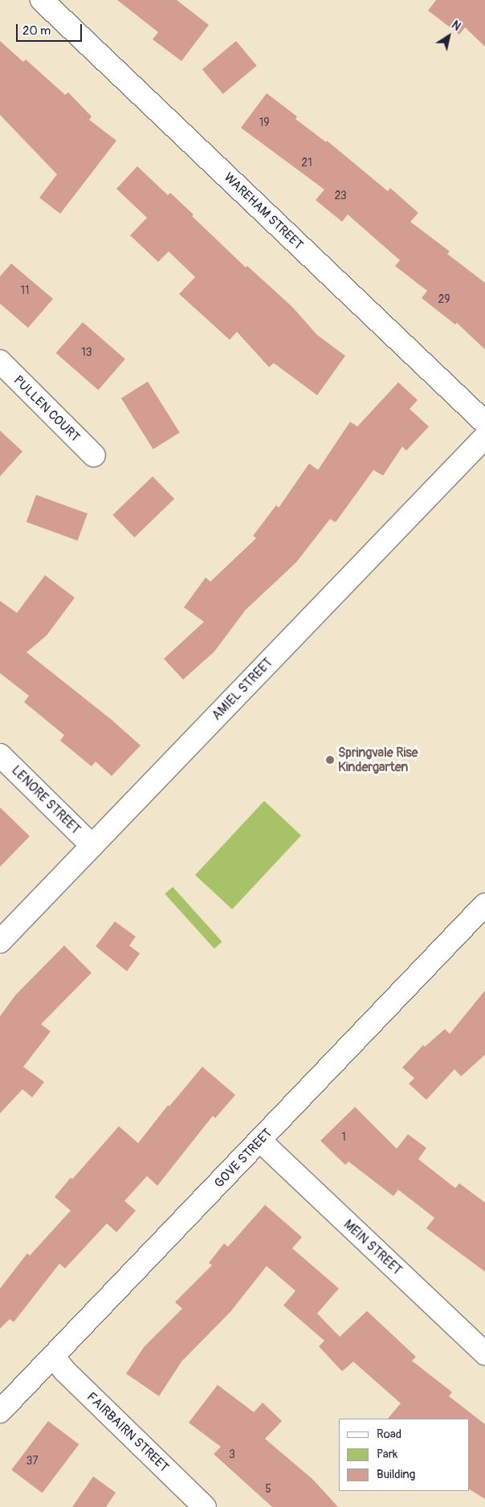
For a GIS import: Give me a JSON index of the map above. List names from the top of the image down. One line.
{"streets":{"street":["WAREHAM STREET","PULLEN COURT","AMIEL STREET","LENORE STREET","GOVE STREET","MEIN STREET","FAIRBAIRN STREET"]},"crossings":[["AMIEL STREET","LENORE STREET"],["GOVE STREET","MEIN STREET"],["GOVE STREET","FAIRBAIRN STREET"]],"places":["Springvale Rise Kindergarten"],"house_numbers":["19","21","23","11","29","13","1","3","37","5"],"legend":["Road","Park","Building"],"scale_bar":"20 m","north":"top right"}
